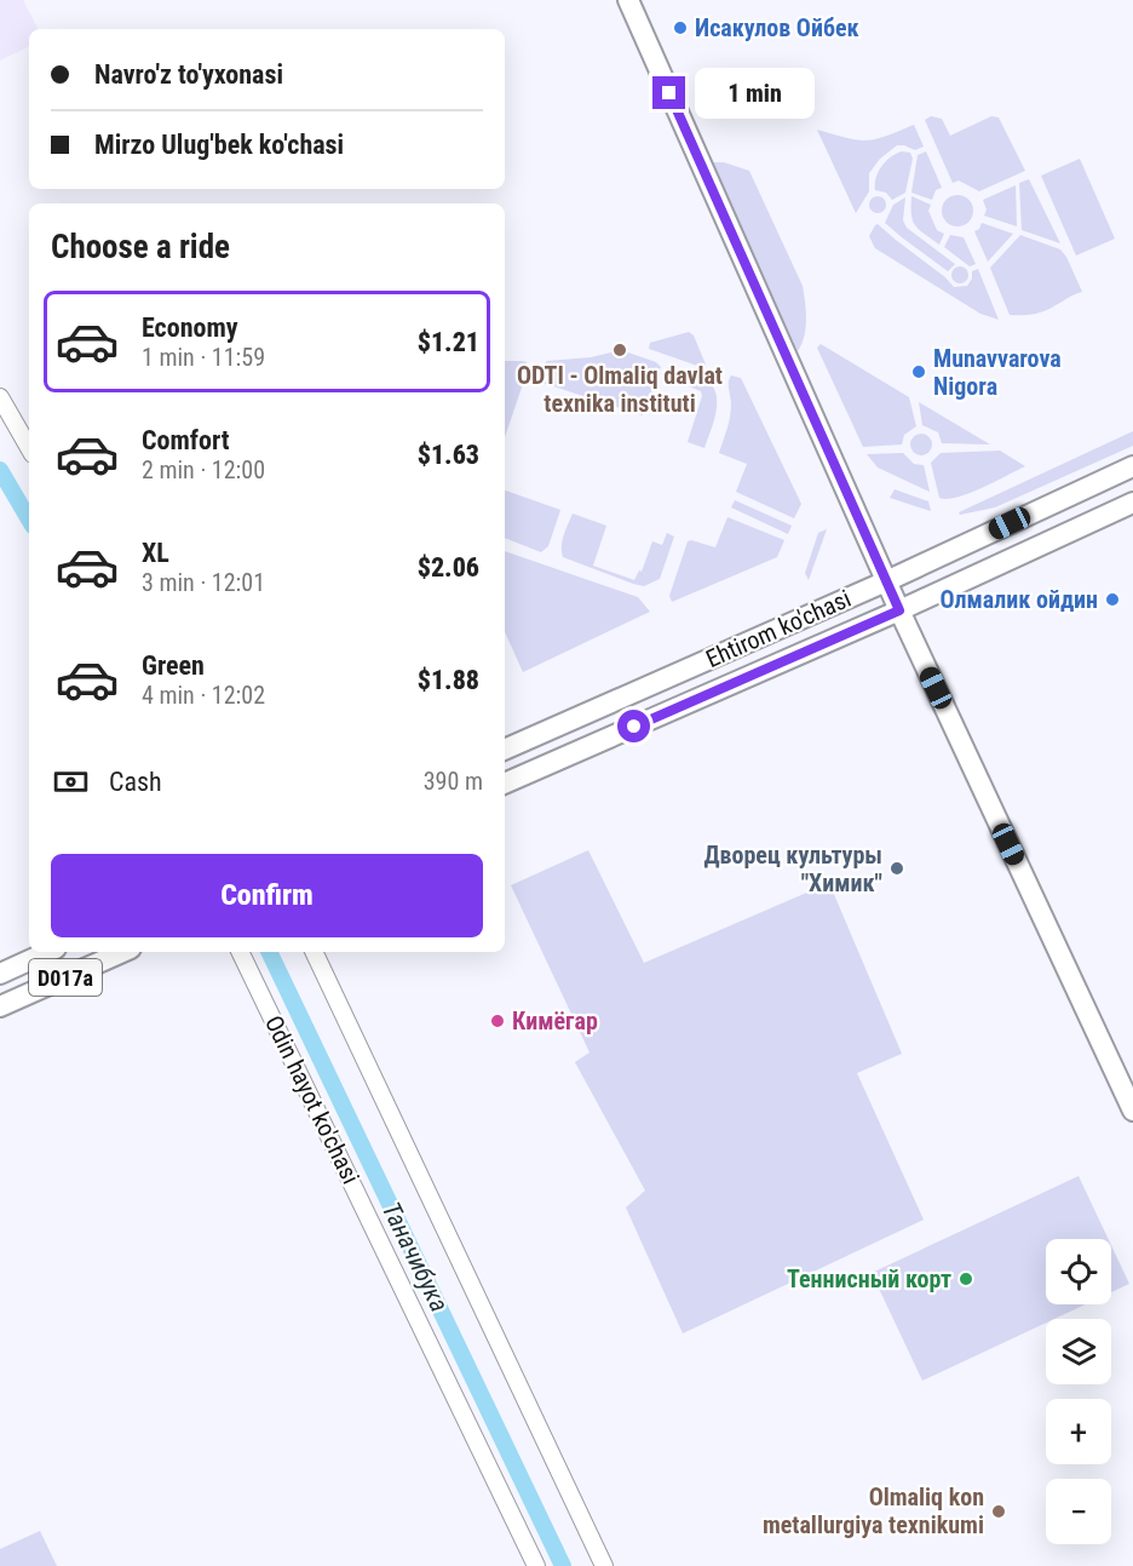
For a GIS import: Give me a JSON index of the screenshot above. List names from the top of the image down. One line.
{"streets":{"main road":["Ehtirom ko'chasi","D017a"],"street":["Odin hayot ko'chasi"]},"water":["Таначибука"],"places":["Исакулов Ойбек","ODTI - Olmaliq davlat texnika instituti","Munavvarova Nigora","Олмалик ойдин","Дворец культуры \"Химик\"","Кимёгар","Теннисный корт","Olmaliq kon metallurgiya texnikumi"],"page":{"banner":["Navro'z to'yxonasi","Mirzo Ulug'bek ko'chasi"],"bubble":"1 min","heading":"Choose a ride","list":[{"name":"Economy","note":"1 min · 11:59","value":"$1.21"},{"name":"Comfort","note":"2 min · 12:00","value":"$1.63"},{"name":"XL","note":"3 min · 12:01","value":"$2.06"},{"name":"Green","note":"4 min · 12:02","value":"$1.88"}],"pay":["Cash","390 m"],"buttons":"Confirm","map_buttons":["+","−"]}}
